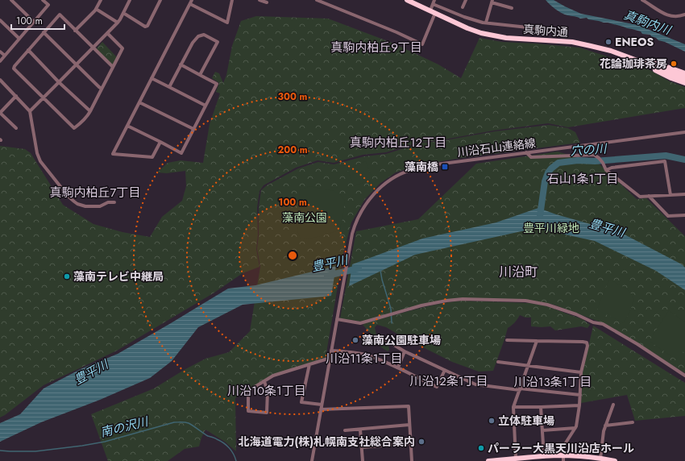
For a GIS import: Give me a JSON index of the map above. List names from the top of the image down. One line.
{"streets":{"highway":["真駒内通"],"street":["川沿石山連絡線"]},"districts":["真駒内柏丘9丁目","真駒内柏丘12丁目","石山1条1丁目","真駒内柏丘7丁目","川沿町","川沿11条1丁目","川沿12条1丁目","川沿13条1丁目","川沿10条1丁目"],"water":["真駒内川","穴の川","豊平川","南の沢川"],"parks":["藻南公園","豊平川緑地"],"places":{"other":["ENEOS","花論珈琲茶房","藻南テレビ中継局","藻南公園駐車場","立体駐車場","北海道電力(株)札幌南支社総合案内","パーラー大黒天川沿店ホール"],"transit":["藻南橋"]},"scale_bar":"100 m","rings":["300 m","200 m","100 m"]}
